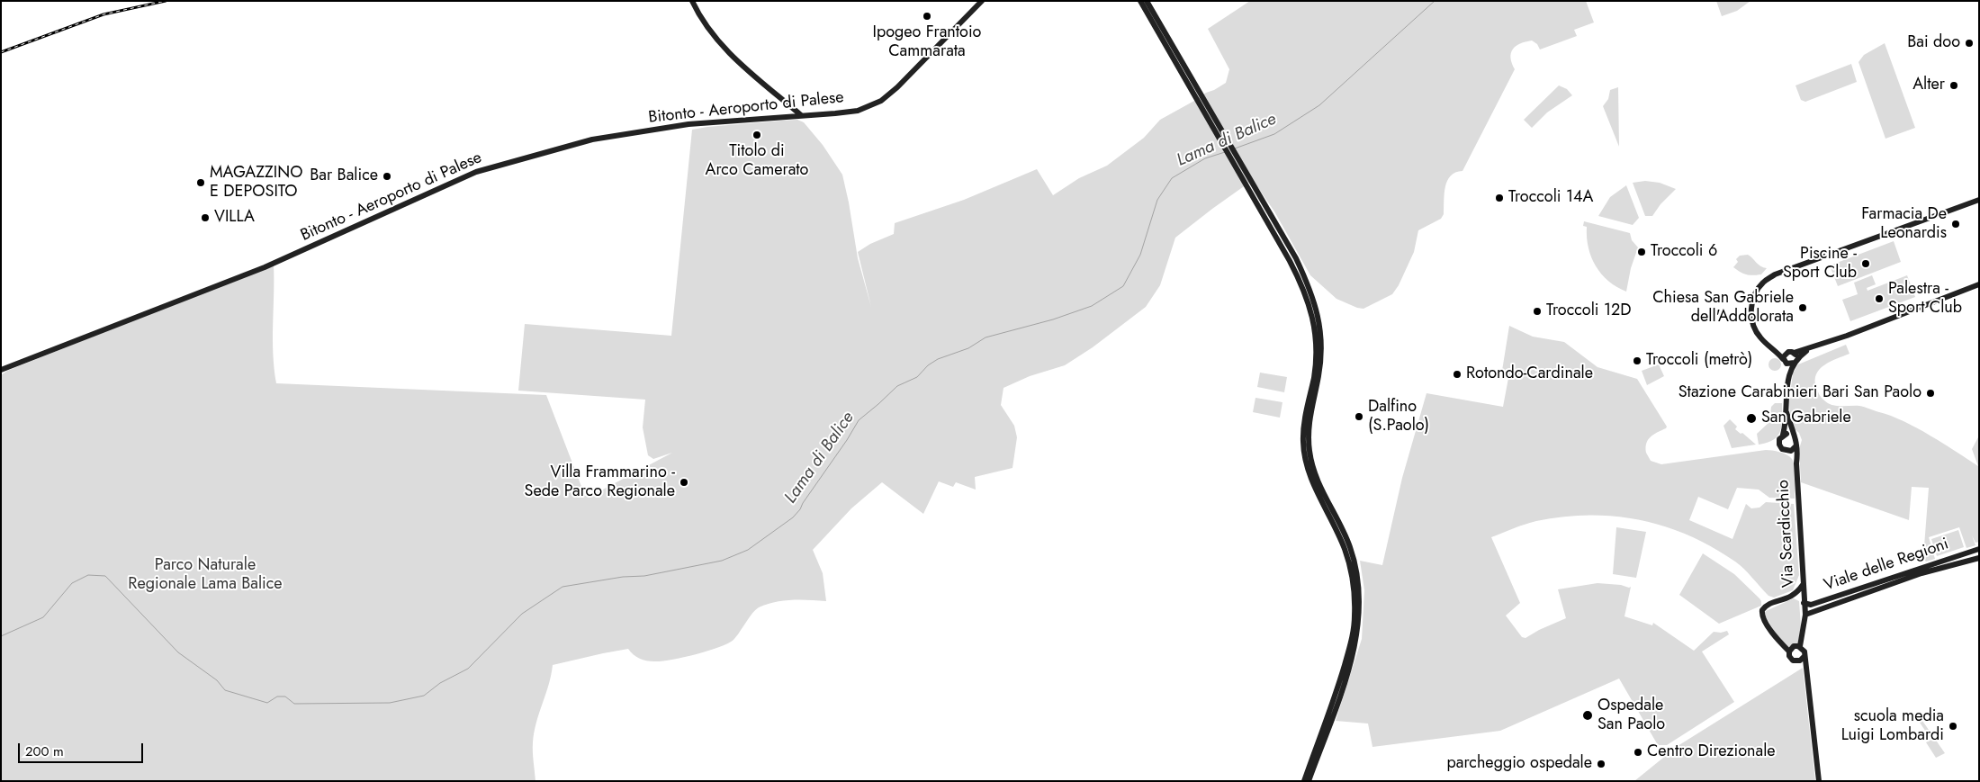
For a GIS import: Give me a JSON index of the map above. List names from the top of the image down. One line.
{"streets":{"main road":["Bitonto - Aeroporto di Palese","Via Scardicchio","Viale delle Regioni"]},"crossings":[["Via Scardicchio","Viale delle Regioni"]],"water":["Lama di Balice"],"parks":["Parco Naturale Regionale Lama Balice"],"places":["Ipogeo Frantoio Cammarata","Bai doo","Alter","Titolo di Arco Camerato","Bar Balice","MAGAZZINO E DEPOSITO","Troccoli 14A","VILLA","Farmacia De Leonardis","Troccoli 6","Piscine - Sport Club","Palestra - Sport Club","Chiesa San Gabriele dell'Addolorata","Troccoli 12D","Troccoli (metrò)","Rotondo-Cardinale","Stazione Carabinieri Bari San Paolo","Dalfino (S.Paolo)","San Gabriele","Villa Frammarino - Sede Parco Regionale","Ospedale San Paolo","scuola media Luigi Lombardi","Centro Direzionale","parcheggio ospedale"],"scale_bar":"200 m"}
